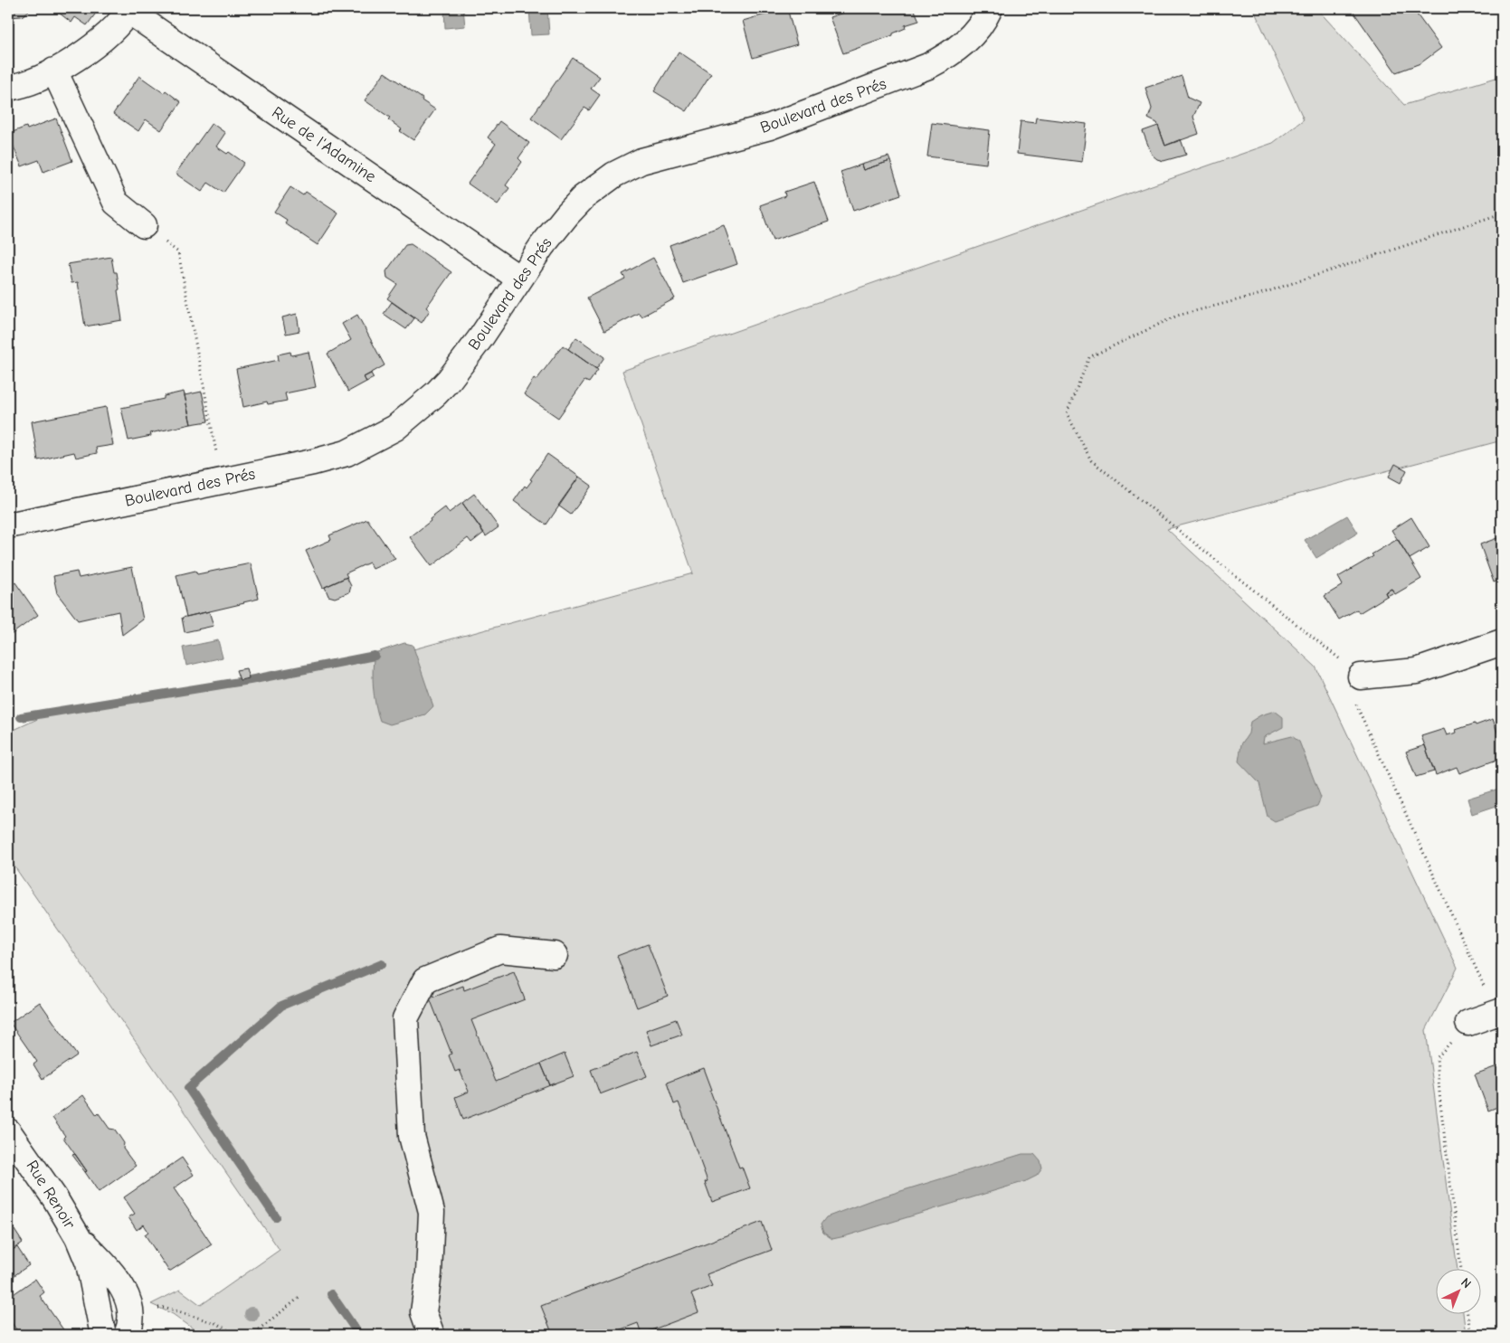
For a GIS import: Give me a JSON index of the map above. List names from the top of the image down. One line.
{"streets":{"street":["Boulevard des Prés","Rue de l'Adamine","Rue Renoir"]},"crossings":[["Boulevard des Prés","Rue de l'Adamine"]],"north":"top right"}
